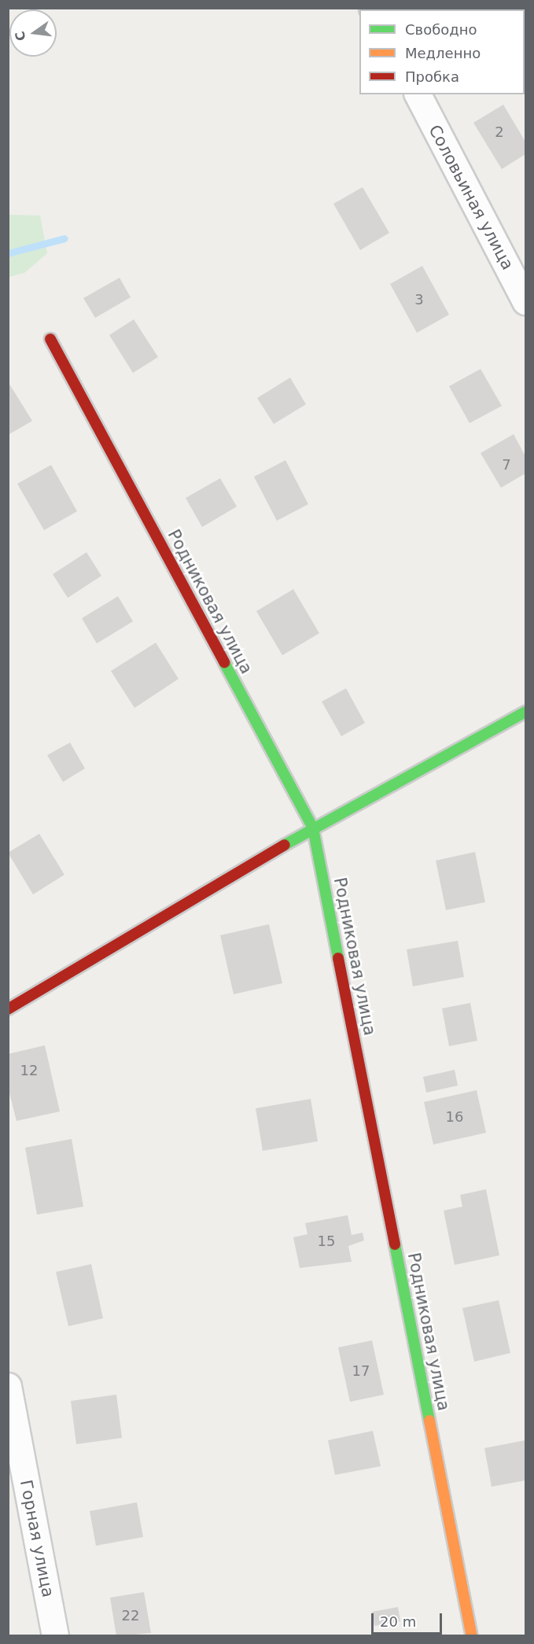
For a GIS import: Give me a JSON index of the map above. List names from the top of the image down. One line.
{"streets":{"street":["Соловьиная улица","Родниковая улица","Горная улица"]},"house_numbers":["2","3","7","12","16","15","17","22"],"legend":["Свободно","Медленно","Пробка"],"scale_bar":"20 m","north":"left"}
